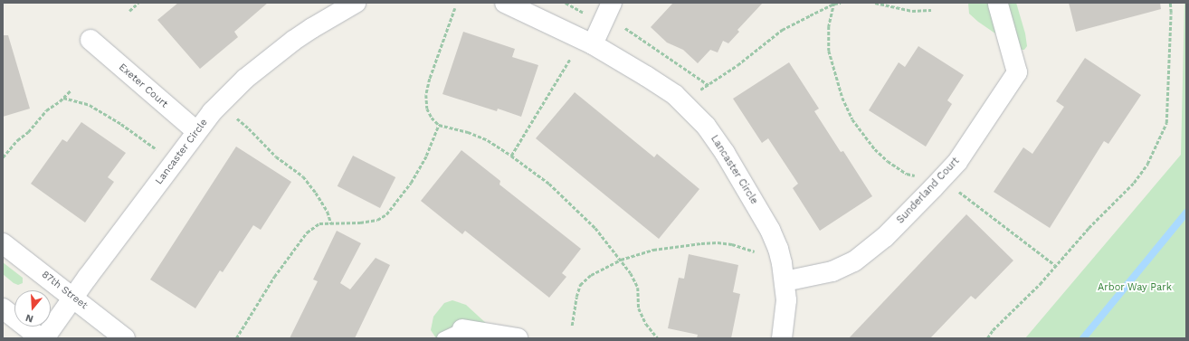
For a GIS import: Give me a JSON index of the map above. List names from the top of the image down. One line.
{"streets":{"street":["Exeter Court","Lancaster Circle","Sunderland Court","87th Street"]},"crossings":[["Exeter Court","Lancaster Circle"],["Lancaster Circle","Sunderland Court"],["Lancaster Circle","87th Street"]],"parks":["Arbor Way Park"],"north":"bottom"}
